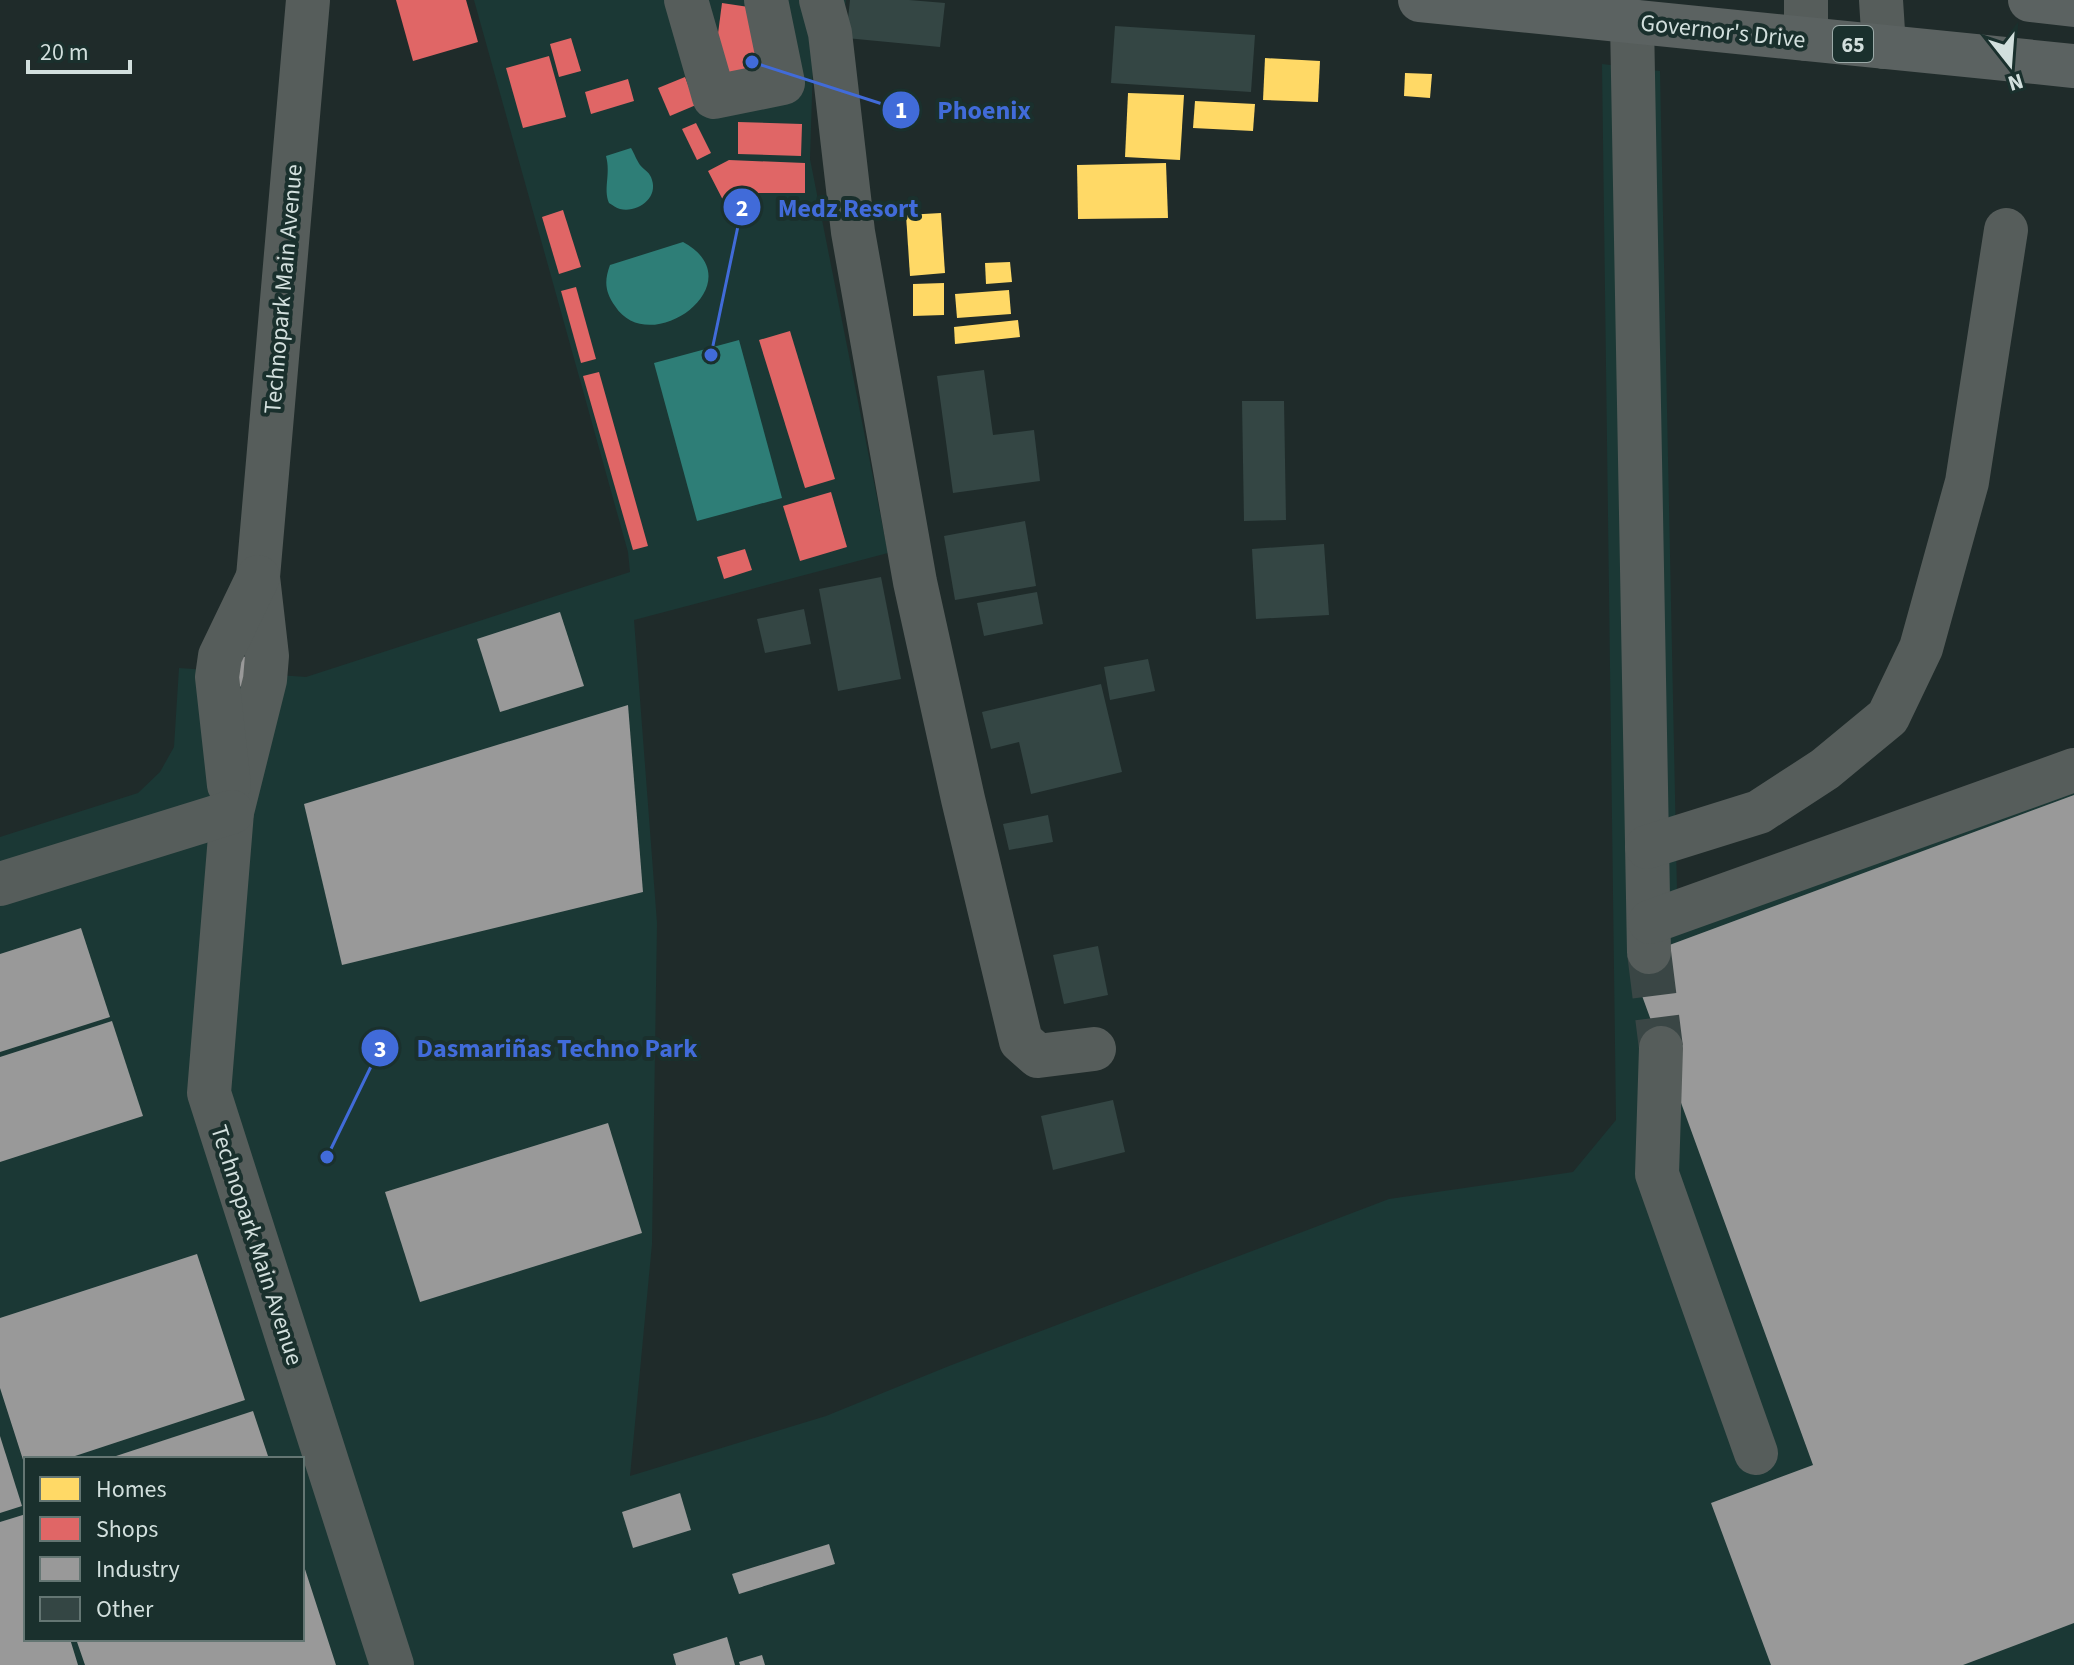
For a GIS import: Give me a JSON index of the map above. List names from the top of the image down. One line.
{"streets":{"highway":["Governor's Drive","65"],"street":["Technopark Main Avenue"]},"places":["Phoenix","Medz Resort","Dasmariñas Techno Park"],"legend":["Homes","Shops","Industry","Other"],"scale_bar":"20 m","north":"bottom"}
